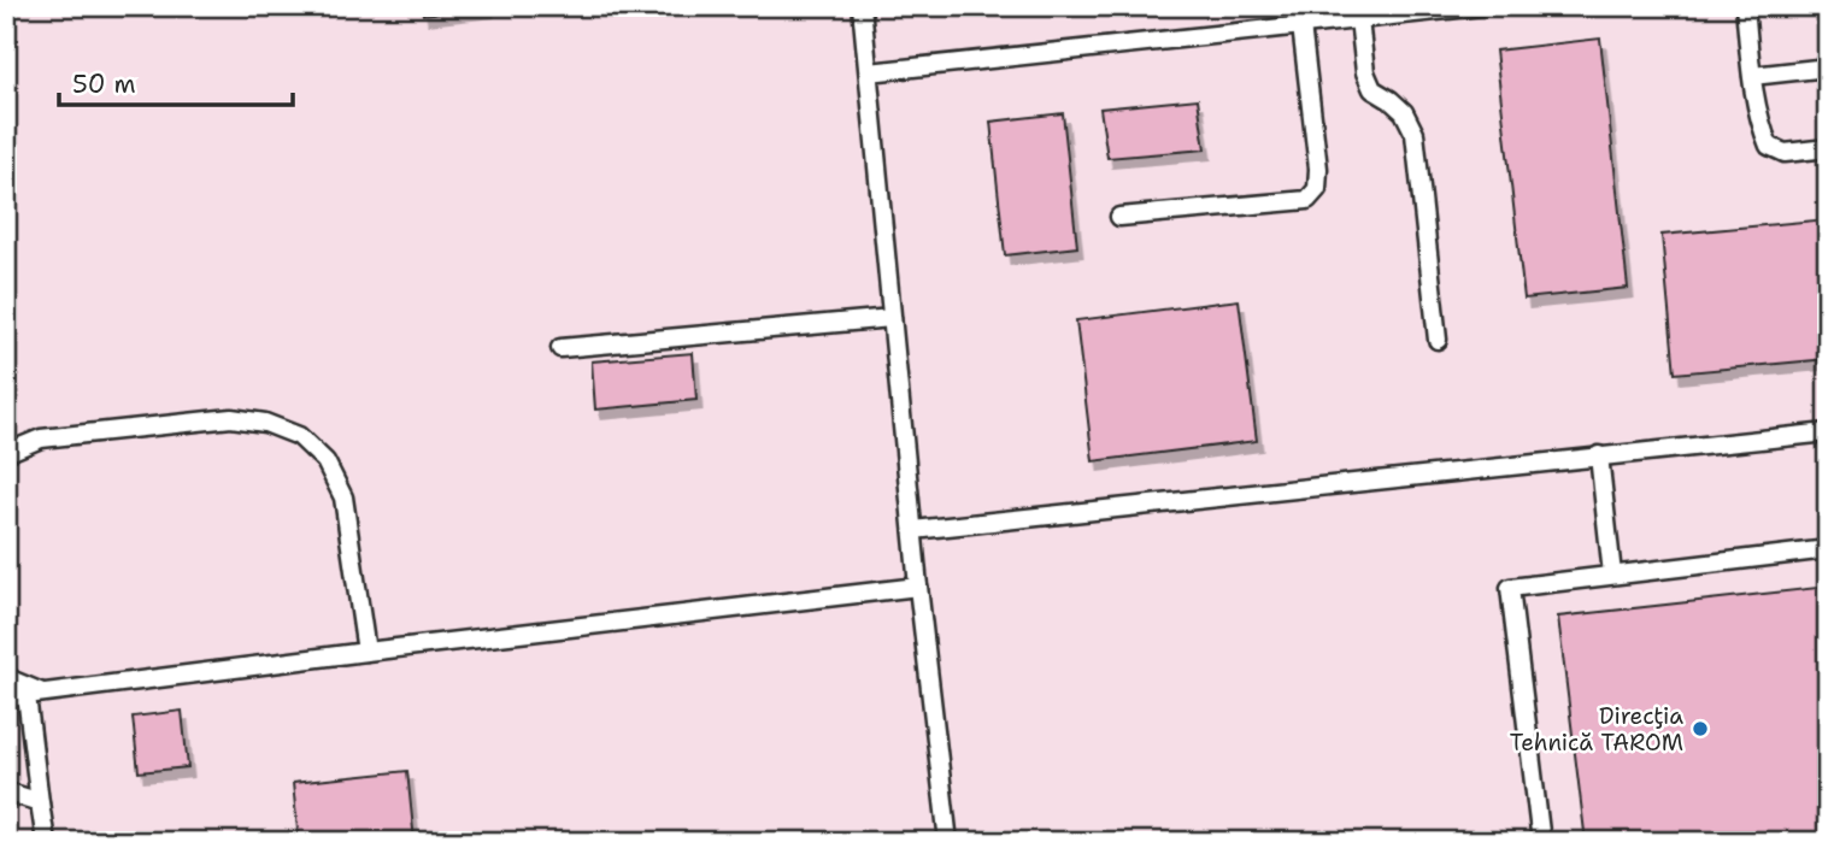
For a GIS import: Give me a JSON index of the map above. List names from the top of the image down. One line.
{"places":["Direcţia Tehnică TAROM"],"scale_bar":"50 m"}
